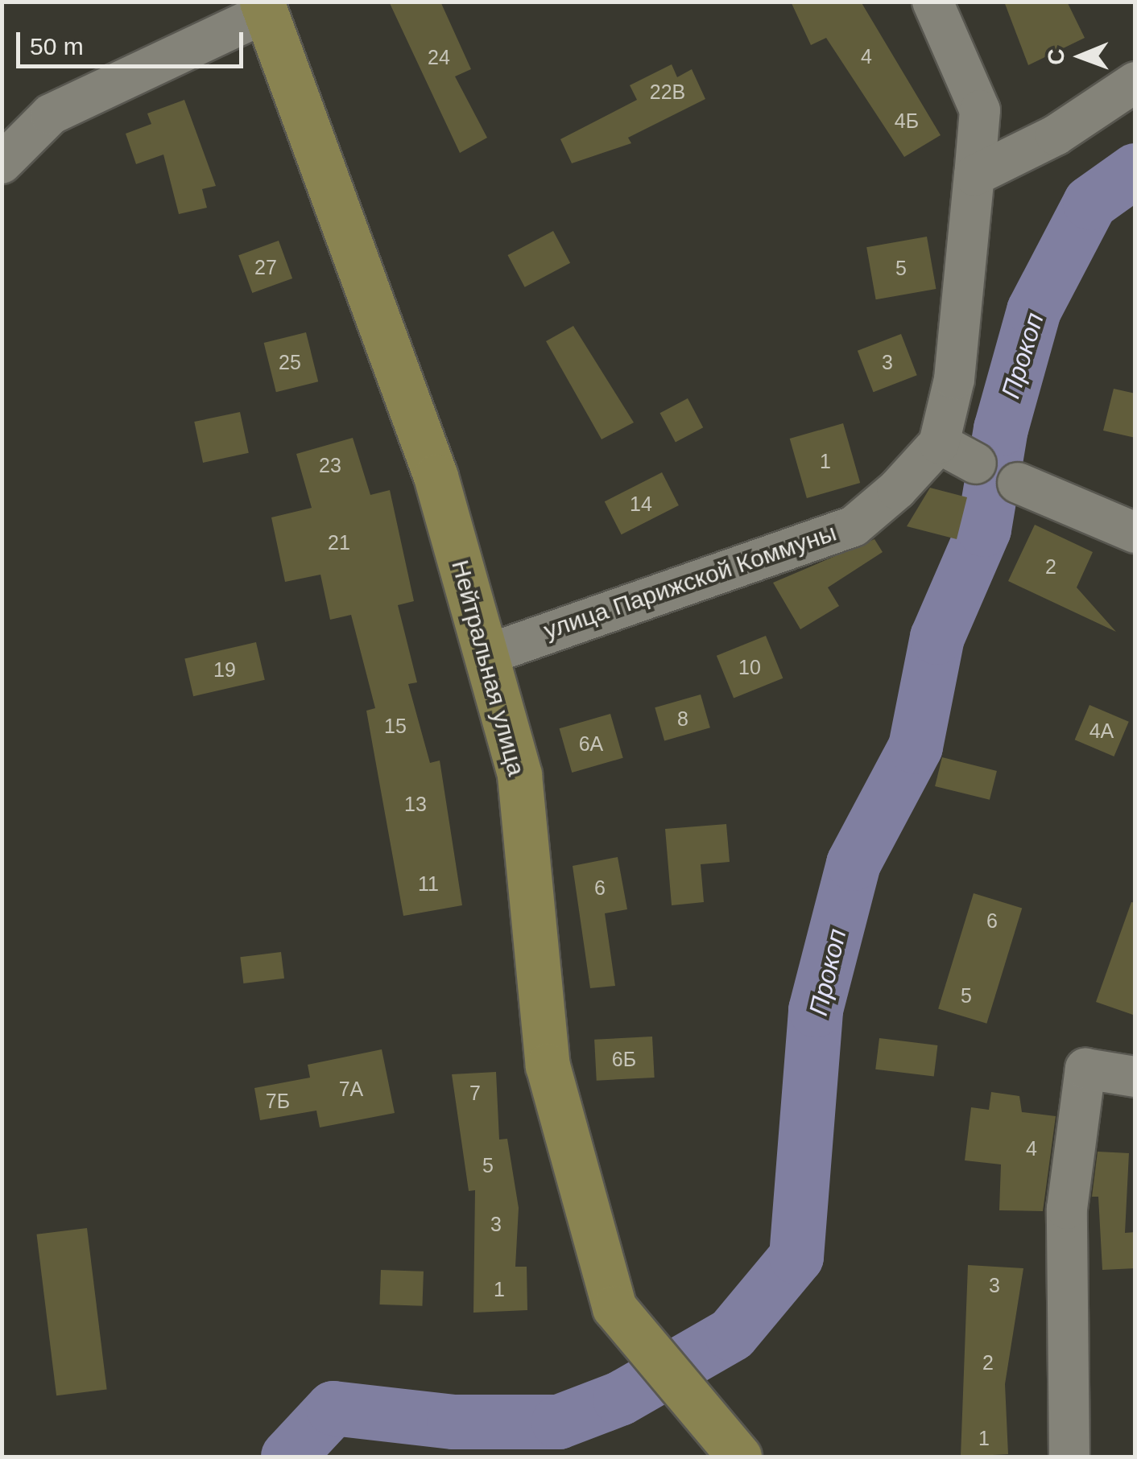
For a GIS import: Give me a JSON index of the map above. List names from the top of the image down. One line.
{"streets":{"main road":["Нейтральная улица"],"street":["улица Парижской Коммуны"]},"crossings":[["улица Парижской Коммуны","Нейтральная улица"]],"water":["Прокоп"],"house_numbers":["4","24","22В","4Б","27","5","25","3","1","23","14","21","2","10","19","8","15","4А","6А","13","11","6","6","5","6Б","7А","7","7Б","4","5","3","3","1","2","1"],"scale_bar":"50 m","north":"left"}
